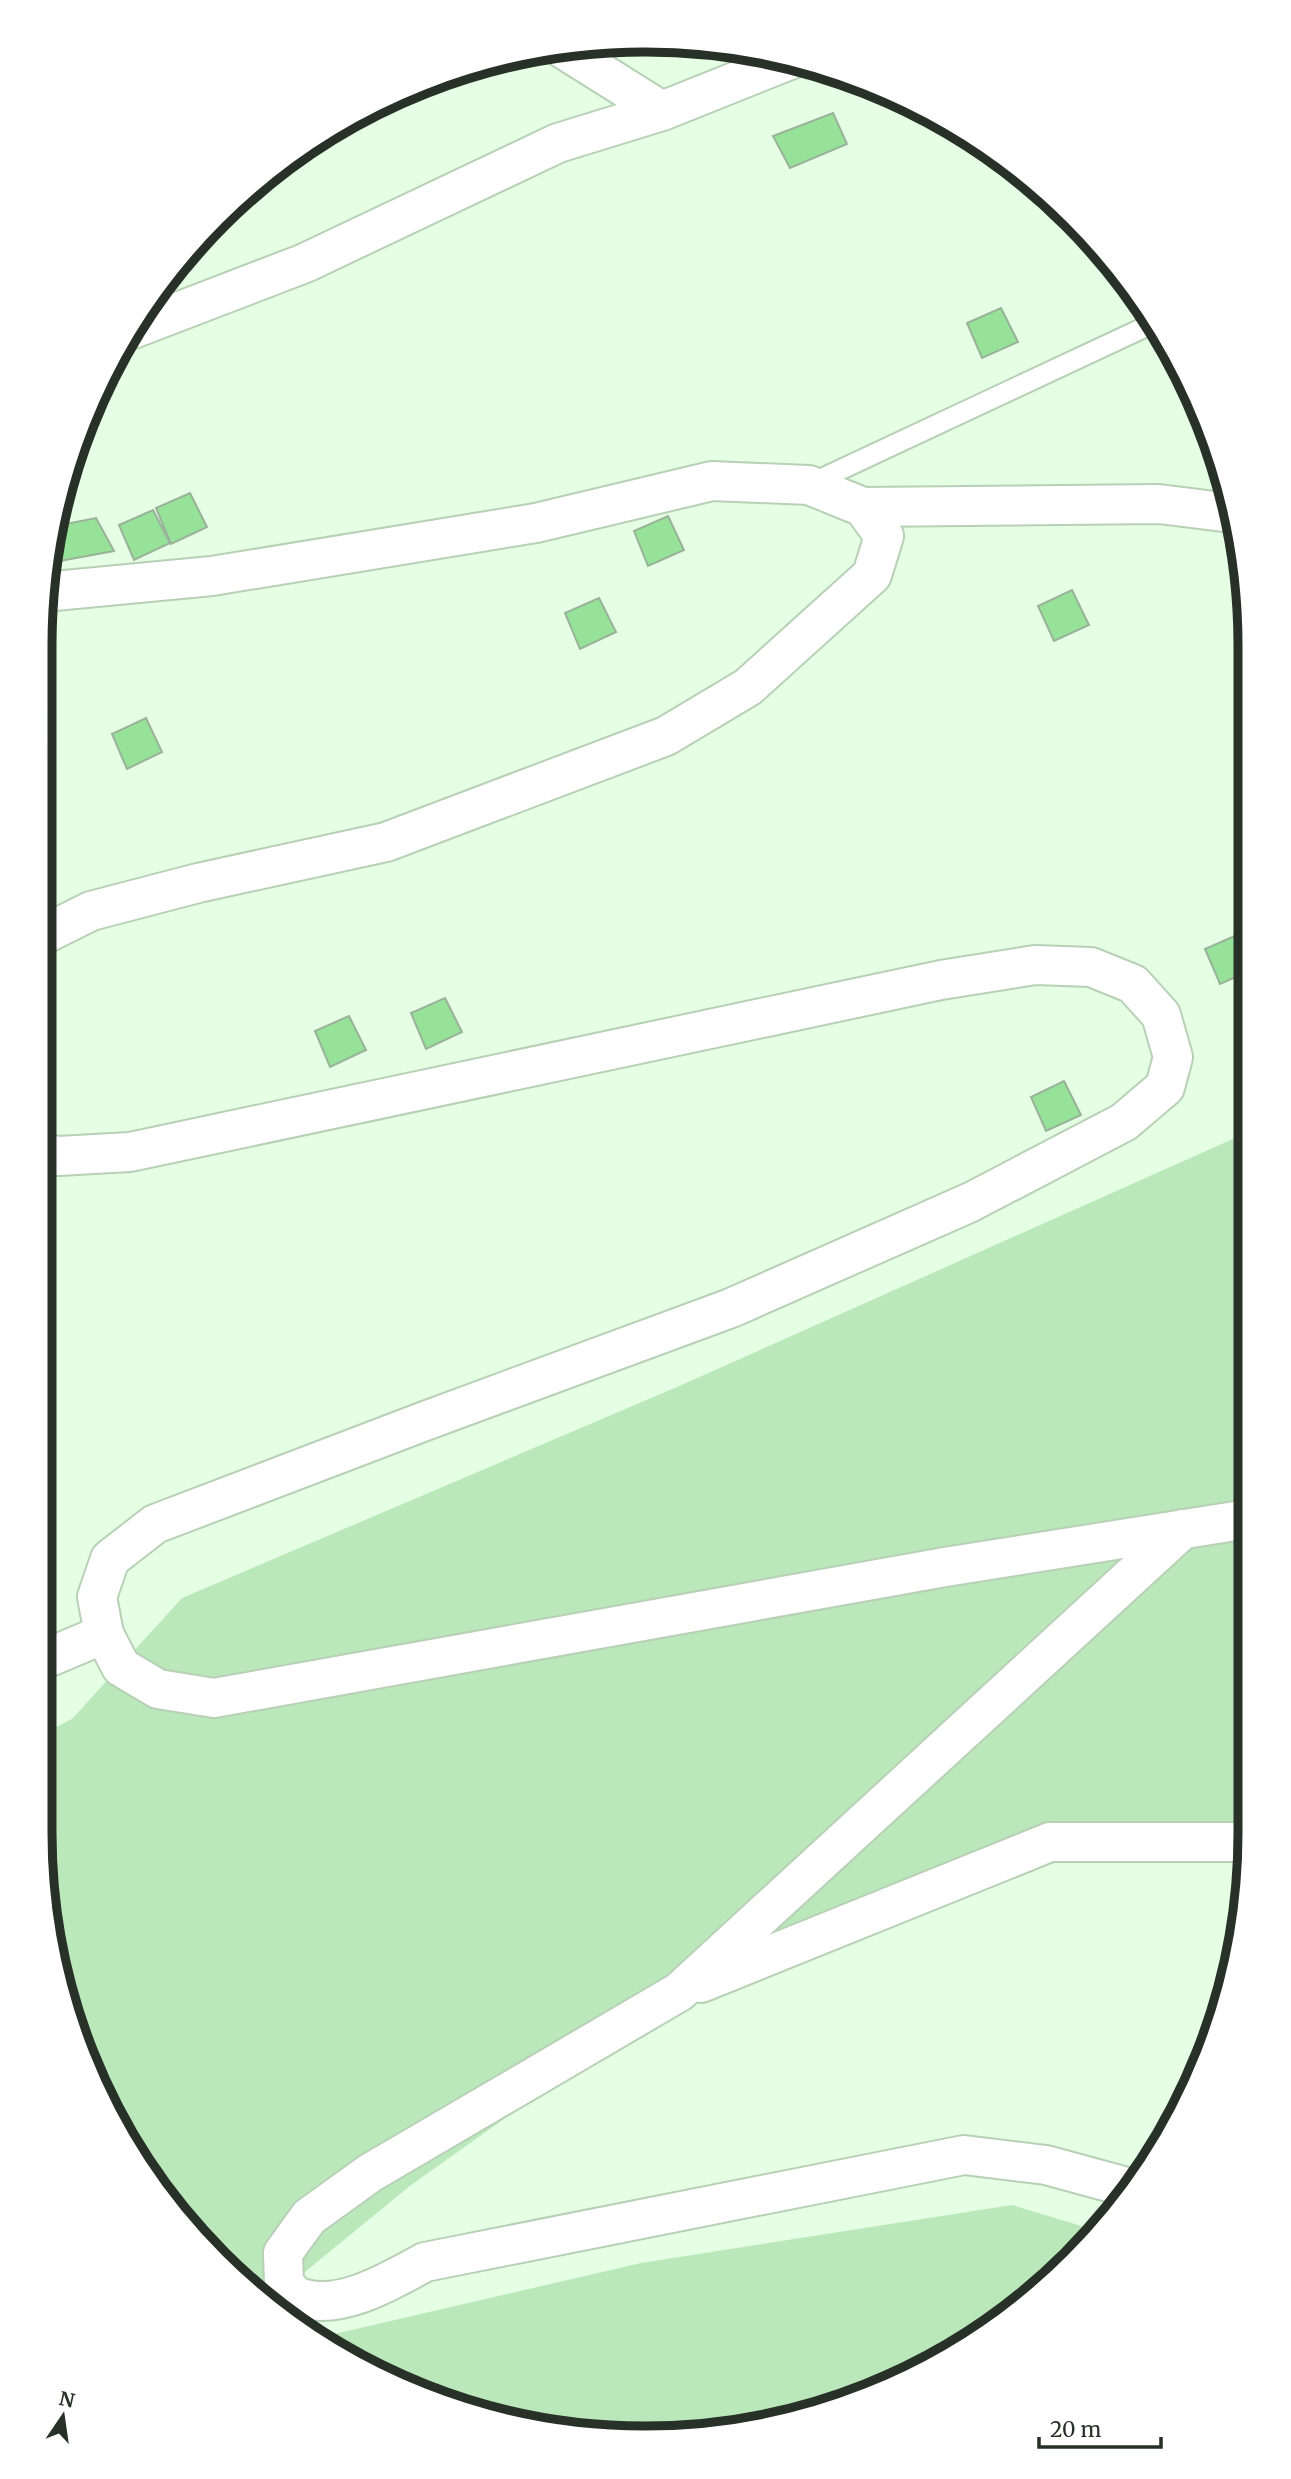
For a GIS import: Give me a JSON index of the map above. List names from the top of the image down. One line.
{"scale_bar":"20 m","north":"top"}
